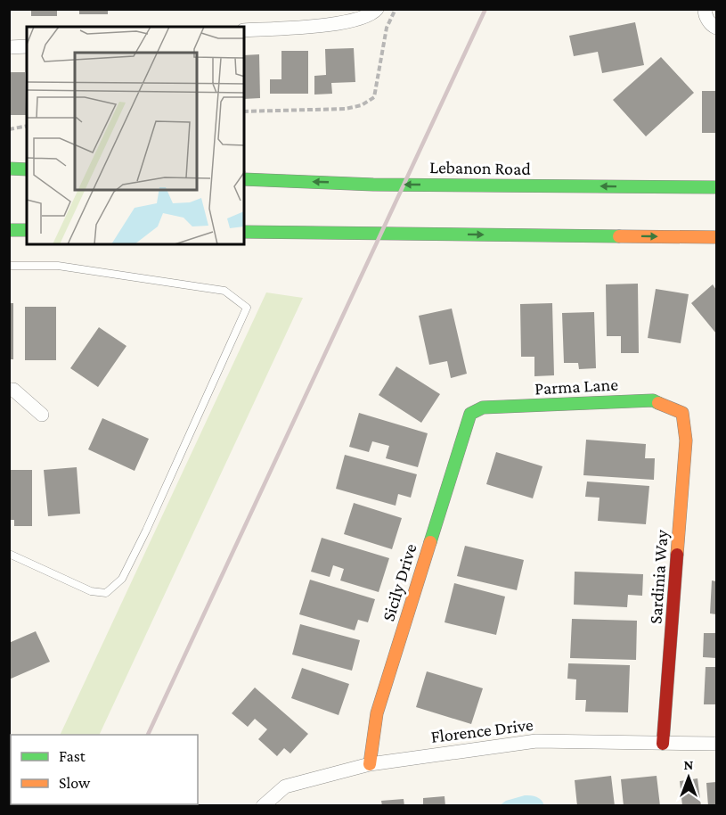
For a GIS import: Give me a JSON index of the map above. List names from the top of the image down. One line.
{"streets":{"main road":["Lebanon Road","Parma Lane","Sardinia Way","Sicily Drive"],"street":["Florence Drive"]},"crossings":[["Parma Lane","Sardinia Way"],["Parma Lane","Sicily Drive"],["Sardinia Way","Florence Drive"],["Sicily Drive","Florence Drive"]],"legend":["Fast","Slow"],"north":"top"}
